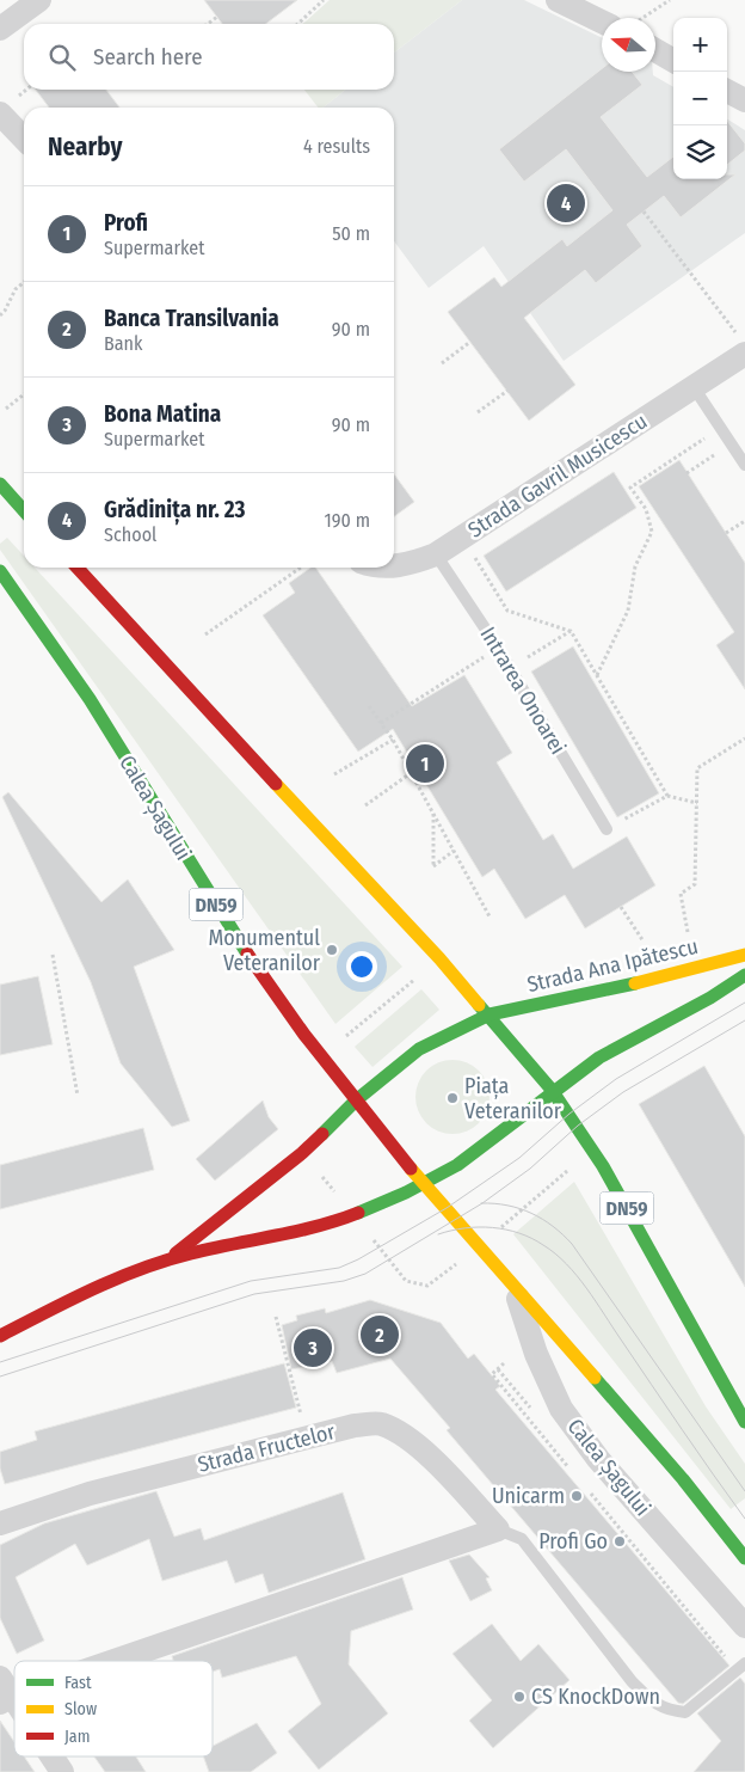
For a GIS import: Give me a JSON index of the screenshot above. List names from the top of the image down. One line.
{"streets":{"main road":["Calea Șagului","DN59","Strada Ana Ipătescu"],"street":["Strada Gavril Musicescu","Strada Fructelor"],"lane":["Intrarea Onoarei"]},"crossings":[["Strada Gavril Musicescu","Intrarea Onoarei"],["Calea Șagului","DN59"],["DN59","Strada Ana Ipătescu"]],"places":["Monumentul Veteranilor","Piața Veteranilor","Unicarm","Profi Go","CS KnockDown"],"legend":["Fast","Slow","Jam"],"north":"left","page":{"map_buttons":["+","−"],"search":"Search here","heading":["Nearby","4 results"],"pins":["4","1","2","3"],"list":[{"mark":"1","name":"Profi","note":"Supermarket","value":"50 m"},{"mark":"2","name":"Banca Transilvania","note":"Bank","value":"90 m"},{"mark":"3","name":"Bona Matina","note":"Supermarket","value":"90 m"},{"mark":"4","name":"Grădinița nr. 23","note":"School","value":"190 m"}]}}
